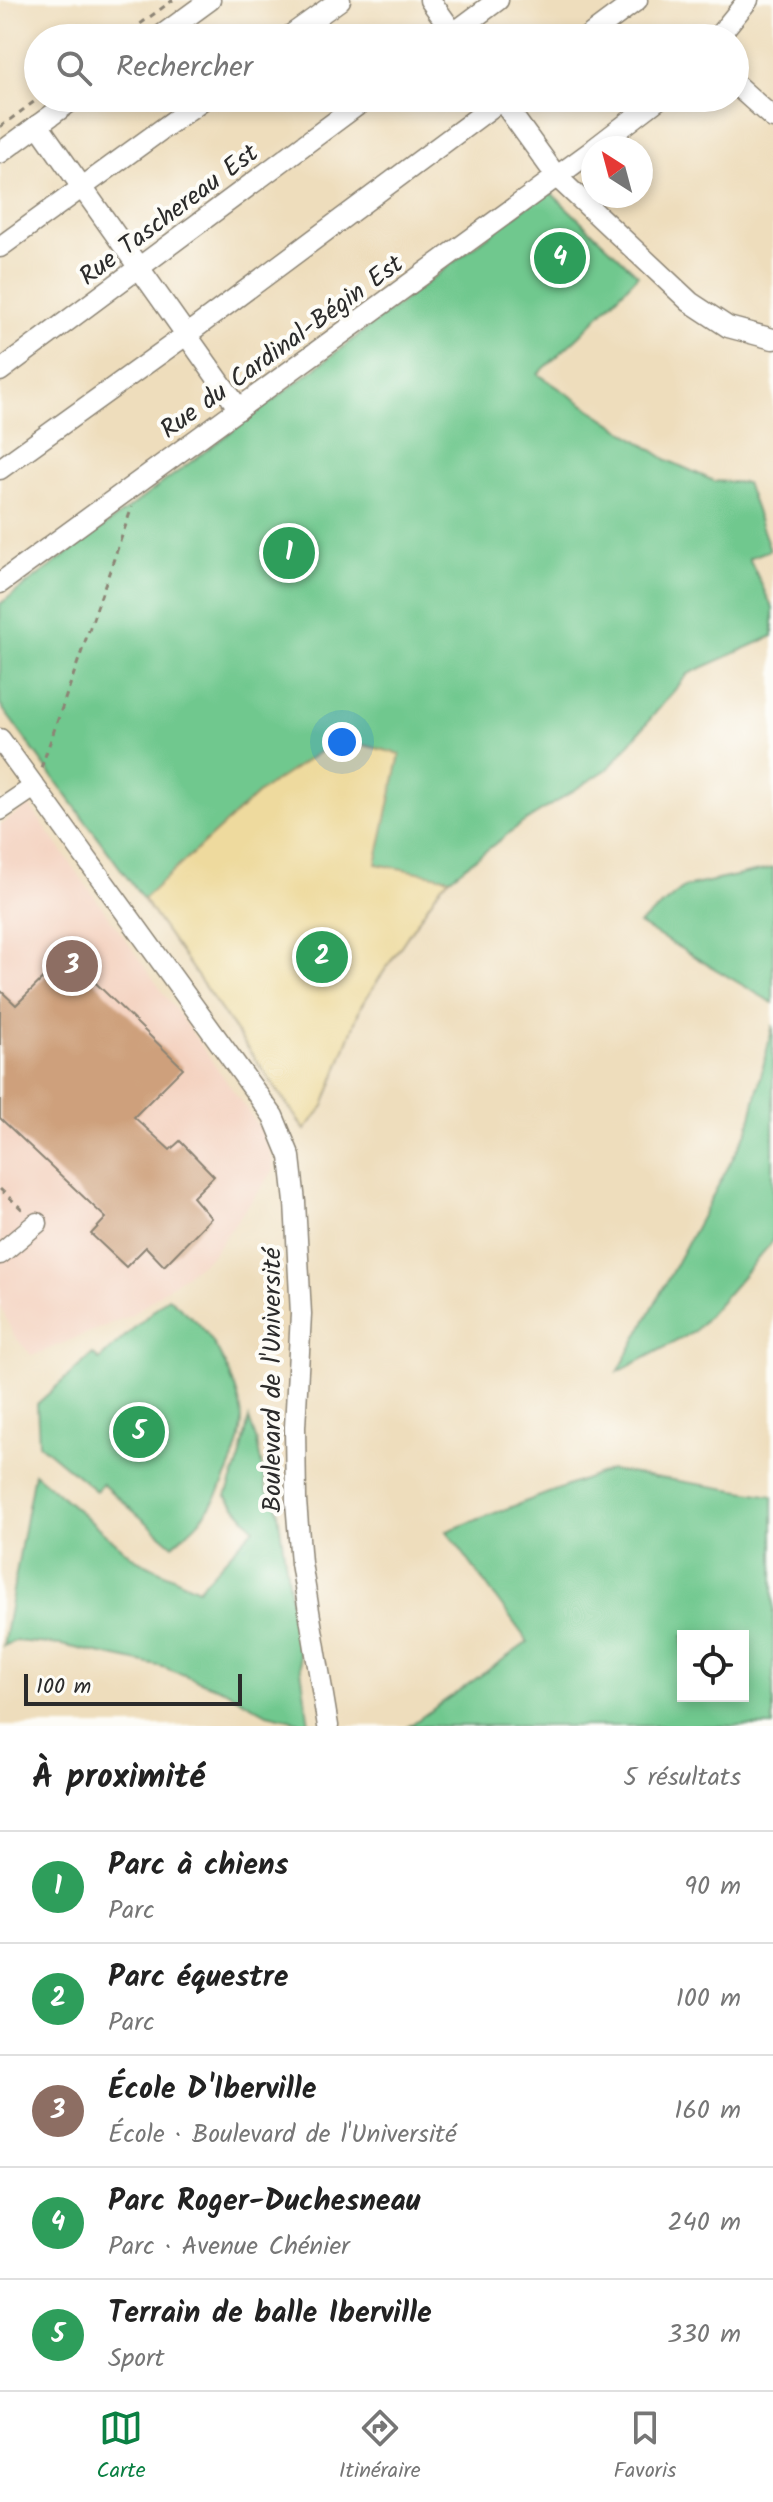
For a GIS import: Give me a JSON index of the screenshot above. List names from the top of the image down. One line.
{"streets":{"street":["Rue Taschereau Est","Rue du Cardinal-Bégin Est","Boulevard de l'Université"]},"scale_bar":"100 m","north":"top left","page":{"search":"Rechercher","pins":["4","1","2","3","5"],"scale":"100 m","heading":["À proximité","5 résultats"],"list":[{"mark":"1","name":"Parc à chiens","note":"Parc","value":"90 m"},{"mark":"2","name":"Parc équestre","note":"Parc","value":"100 m"},{"mark":"3","name":"École D'Iberville","note":"École · Boulevard de l'Université","value":"160 m"},{"mark":"4","name":"Parc Roger-Duchesneau","note":"Parc · Avenue Chénier","value":"240 m"},{"mark":"5","name":"Terrain de balle Iberville","note":"Sport","value":"330 m"}],"nav":["Carte","Itinéraire","Favoris"]}}
